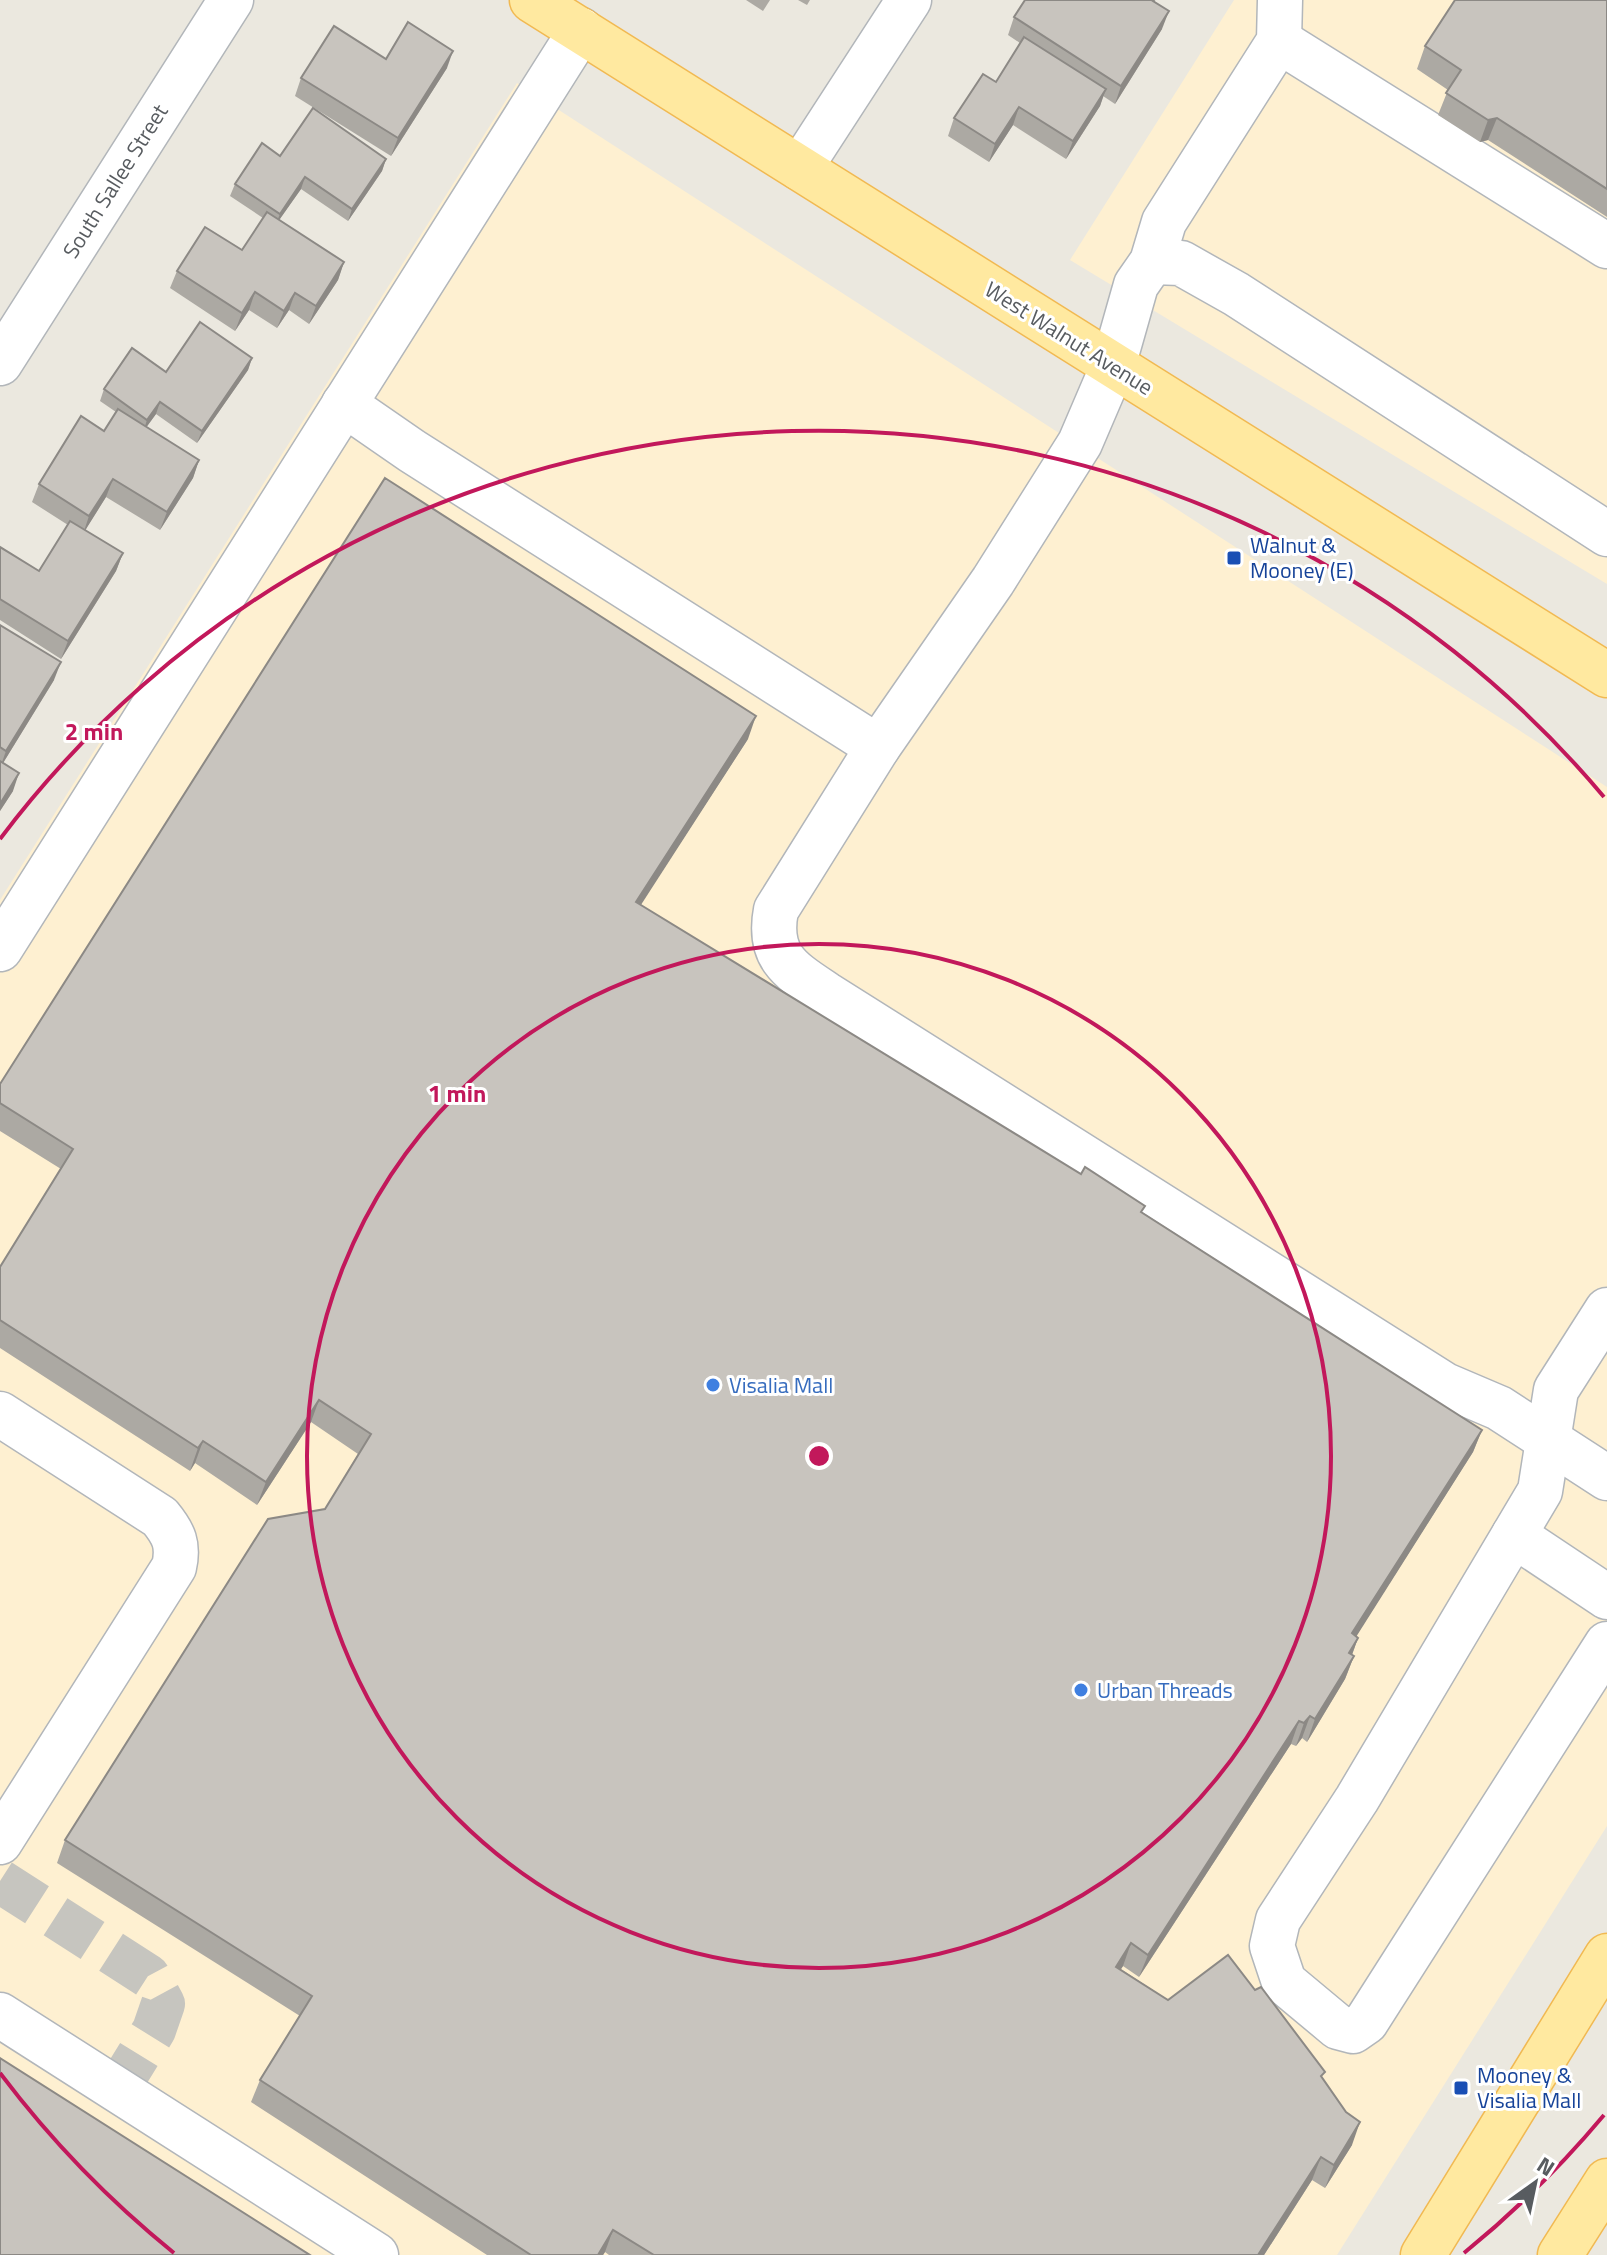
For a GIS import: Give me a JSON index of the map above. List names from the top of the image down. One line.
{"streets":{"main road":["West Walnut Avenue"],"street":["South Sallee Street"]},"places":{"transit":["Walnut & Mooney (E)","Mooney & Visalia Mall"],"other":["Visalia Mall","Urban Threads"]},"north":"top right","rings":["2 min","1 min"]}
